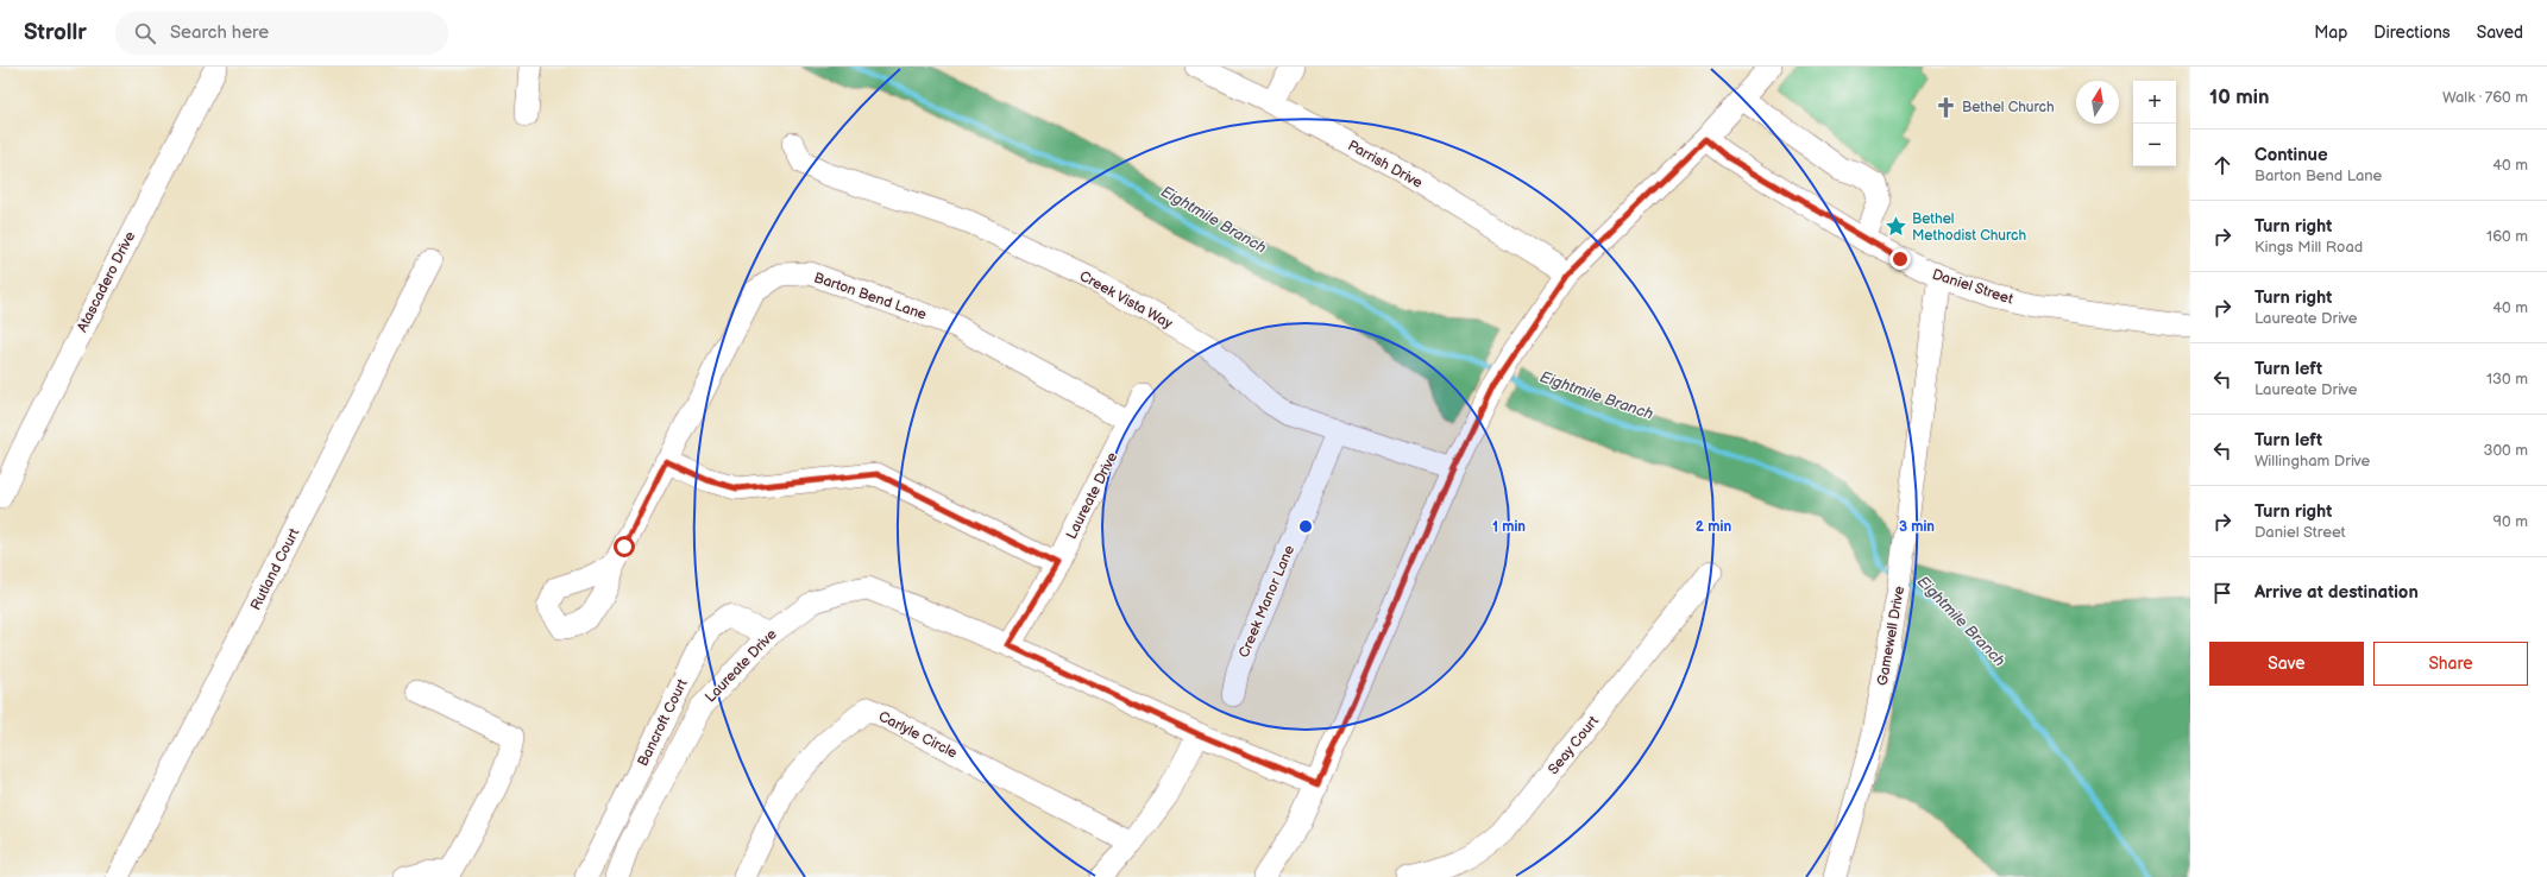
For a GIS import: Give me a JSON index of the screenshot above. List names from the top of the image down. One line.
{"streets":{"street":["Parrish Drive","Atascadero Drive","Daniel Street","Barton Bend Lane","Creek Vista Way","Laureate Drive","Rutland Court","Creek Manor Lane","Gamewell Drive","Bancroft Court","Carlyle Circle","Seay Court"]},"crossings":[["Daniel Street","Gamewell Drive"],["Barton Bend Lane","Laureate Drive"],["Creek Vista Way","Creek Manor Lane"],["Laureate Drive","Bancroft Court"]],"water":["Eightmile Branch"],"places":{"church":["Bethel Church"],"place":["Bethel Methodist Church"]},"north":"top","page":{"header":"Strollr","search":"Search here","nav":["Map","Directions","Saved"],"heading":["10 min","Walk · 760 m"],"map_buttons":["+","−"],"list":[["Continue","Barton Bend Lane","40 m"],["Turn right","Kings Mill Road","160 m"],["Turn right","Laureate Drive","40 m"],["Turn left","Laureate Drive","130 m"],["Turn left","Willingham Drive","300 m"],["Turn right","Daniel Street","90 m"],"Arrive at destination"],"buttons":["Save","Share"]},"rings":["1 min","2 min","3 min"]}
